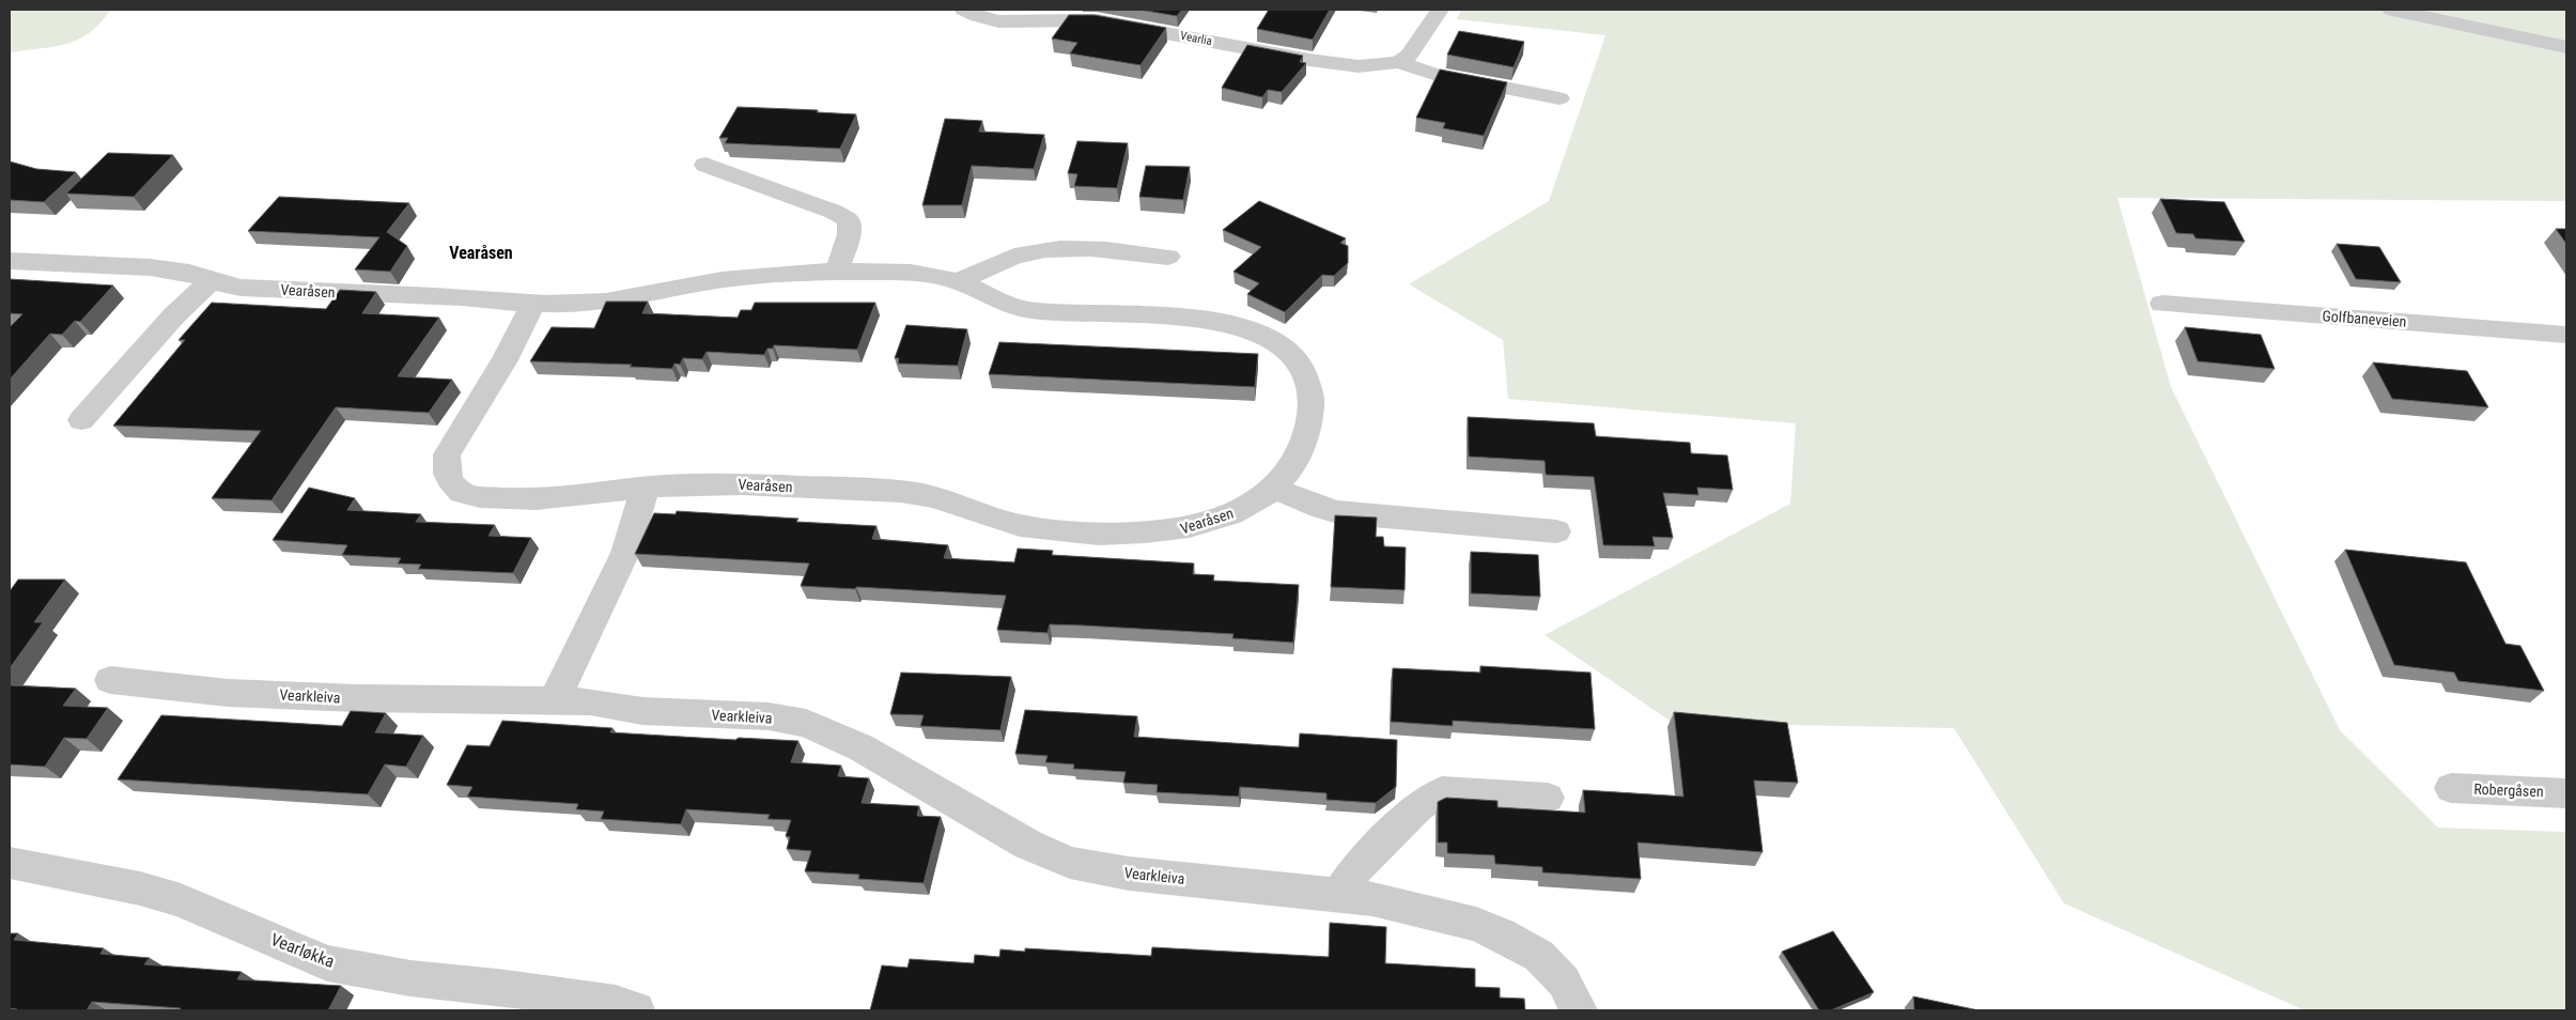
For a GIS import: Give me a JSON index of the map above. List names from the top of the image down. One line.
{"streets":{"street":["Vearlia","Vearåsen","Golfbaneveien","Vearkleiva","Robergåsen","Vearløkka"]},"districts":["Vearåsen"]}
